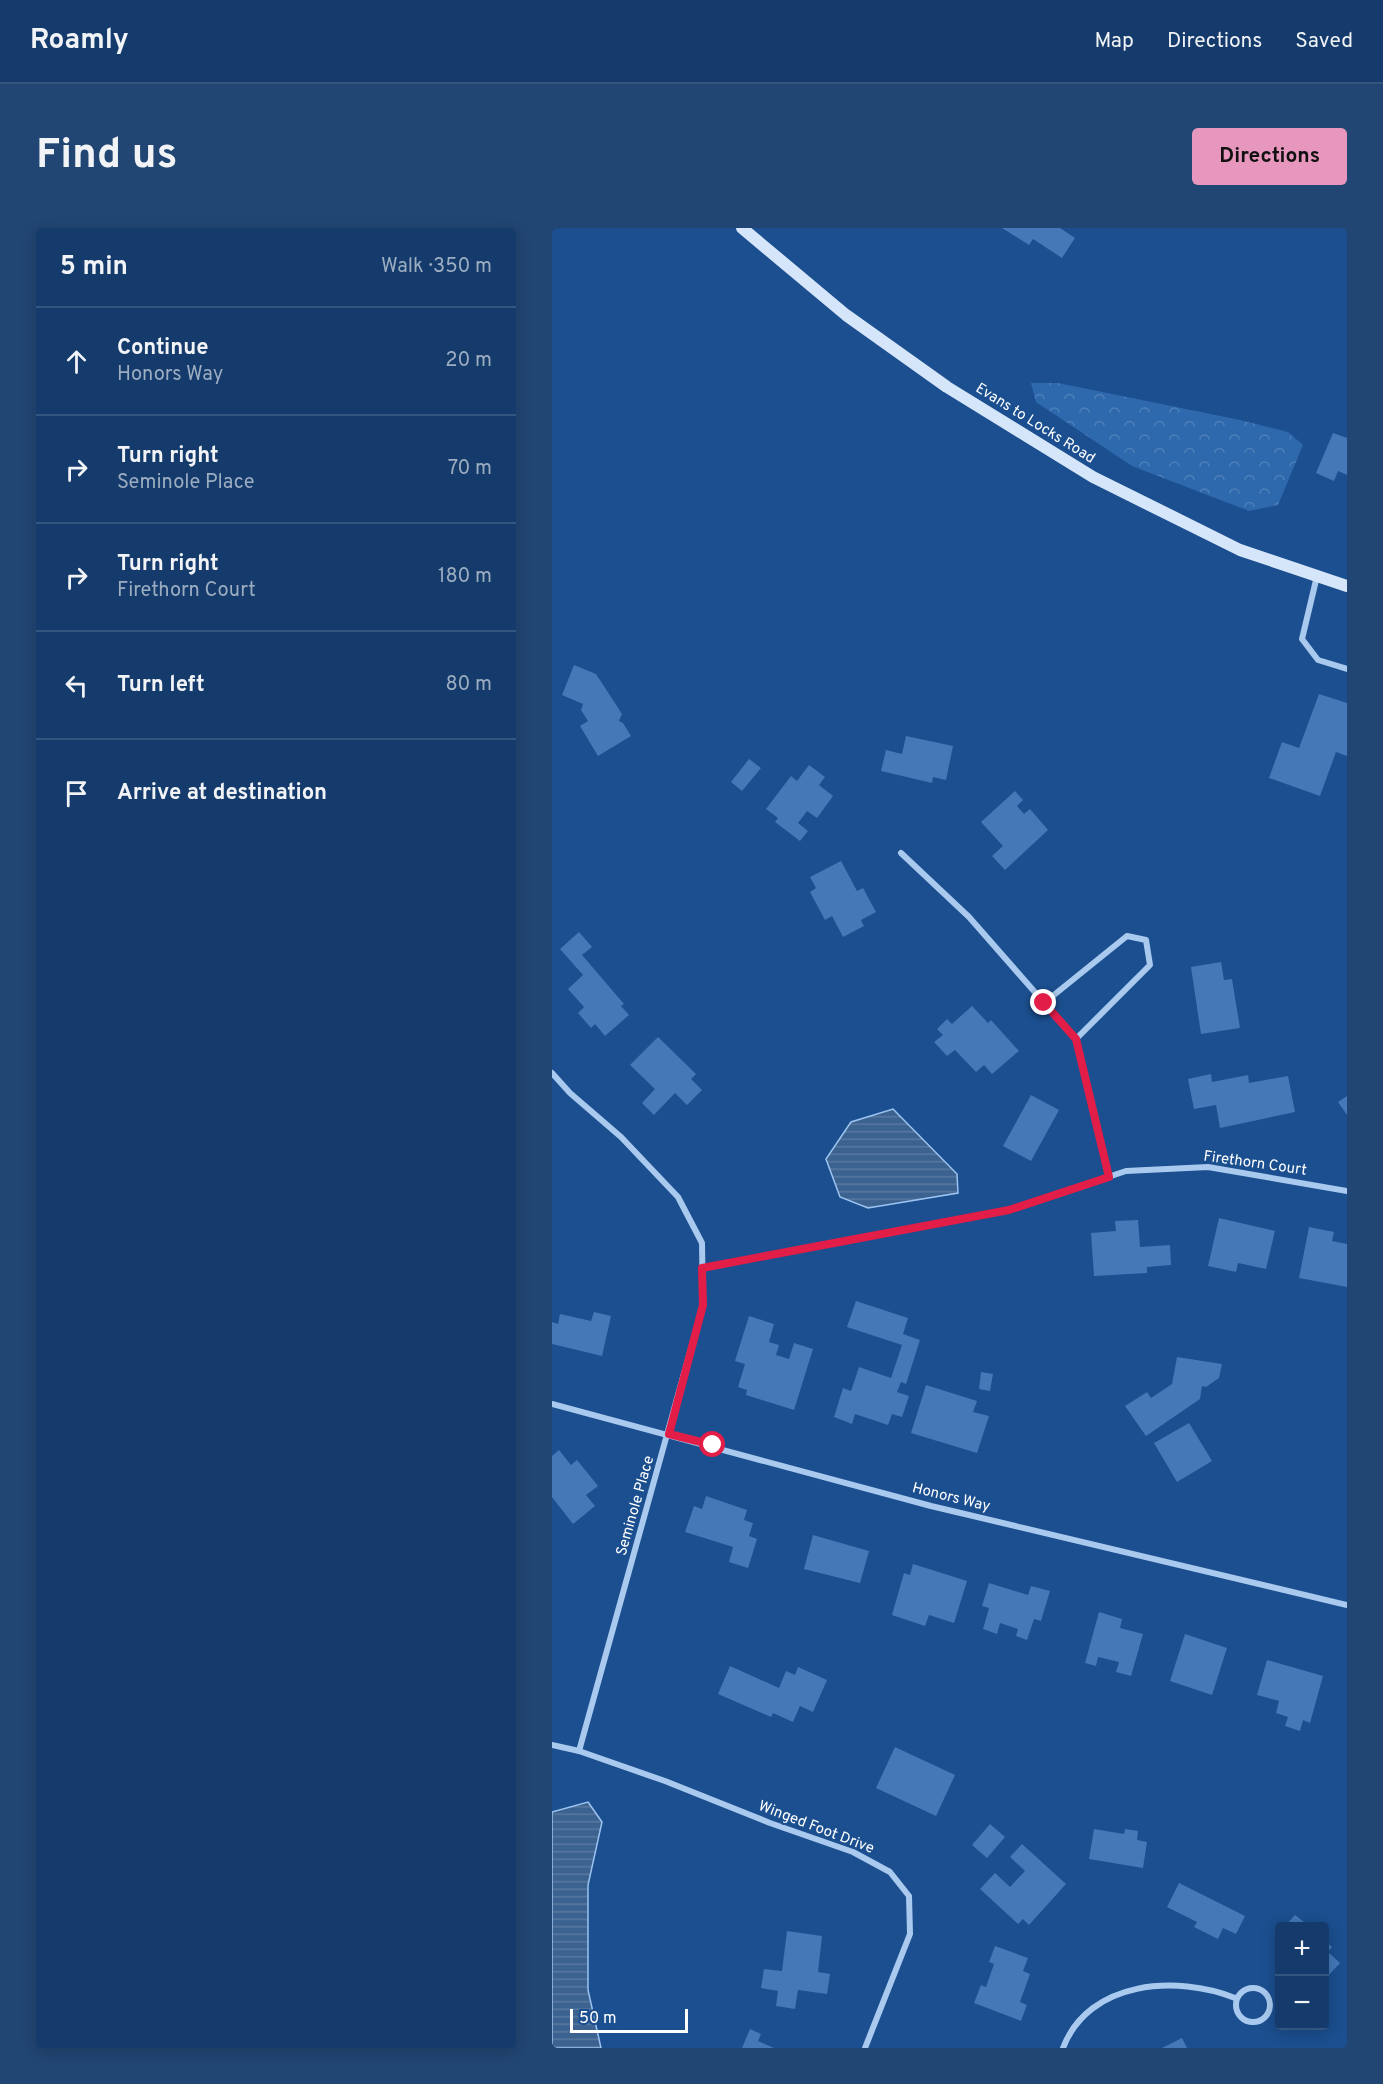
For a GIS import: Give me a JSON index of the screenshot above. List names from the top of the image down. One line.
{"streets":{"street":["Evans to Locks Road","Firethorn Court","Honors Way","Seminole Place","Winged Foot Drive"]},"crossings":[["Firethorn Court","Seminole Place"],["Honors Way","Seminole Place"],["Seminole Place","Winged Foot Drive"]],"scale_bar":"50 m","page":{"header":"Roamly","nav":["Map","Directions","Saved"],"buttons":"Directions","title":"Find us","heading":["5 min","Walk · 350 m"],"list":[["Continue","Honors Way","20 m"],["Turn right","Seminole Place","70 m"],["Turn right","Firethorn Court","180 m"],["Turn left","80 m"],"Arrive at destination"],"map_buttons":["+","−"],"scale":"50 m"}}
